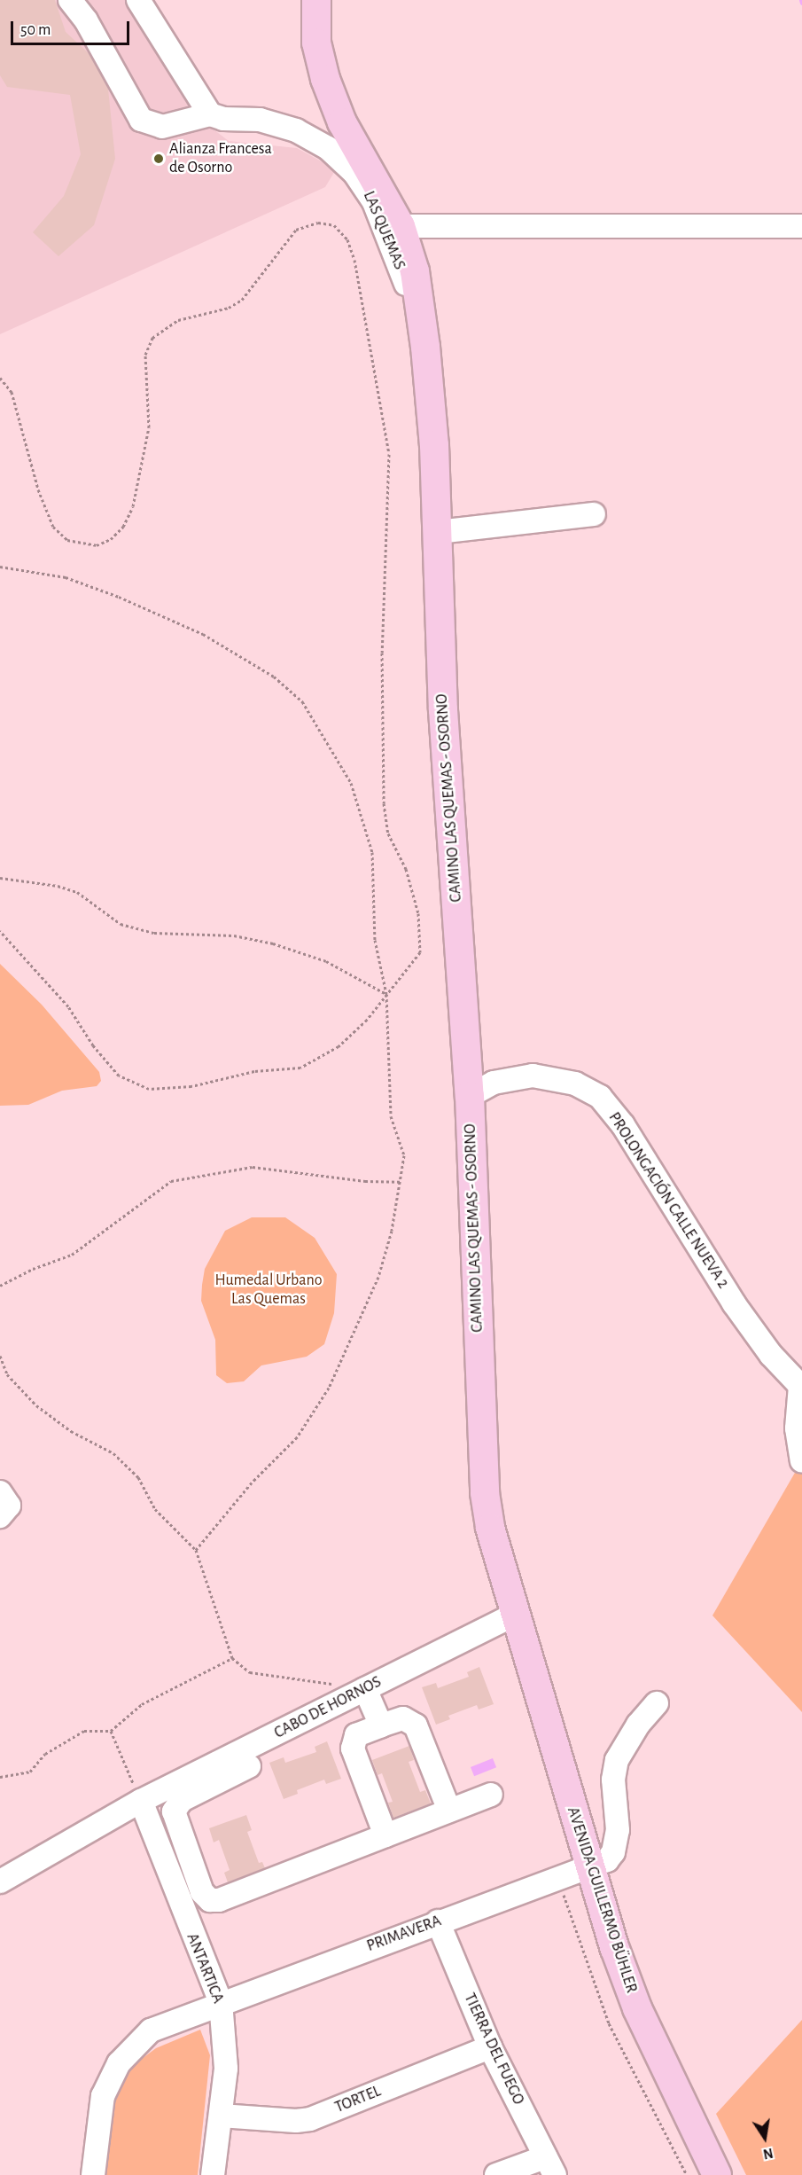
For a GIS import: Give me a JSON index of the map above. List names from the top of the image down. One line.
{"streets":{"main road":["CAMINO LAS QUEMAS - OSORNO","AVENIDA GUILLERMO BÜHLER"],"street":["LAS QUEMAS","PROLONGACIÓN CALLE NUEVA 2","CABO DE HORNOS","PRIMAVERA","ANTARTICA","TIERRA DEL FUEGO","TORTEL"]},"crossings":[["LAS QUEMAS","CAMINO LAS QUEMAS - OSORNO"],["CAMINO LAS QUEMAS - OSORNO","PROLONGACIÓN CALLE NUEVA 2"],["CAMINO LAS QUEMAS - OSORNO","CABO DE HORNOS"],["CAMINO LAS QUEMAS - OSORNO","AVENIDA GUILLERMO BÜHLER"],["CABO DE HORNOS","AVENIDA GUILLERMO BÜHLER"],["CABO DE HORNOS","ANTARTICA"],["AVENIDA GUILLERMO BÜHLER","PRIMAVERA"],["PRIMAVERA","ANTARTICA"],["PRIMAVERA","TIERRA DEL FUEGO"],["ANTARTICA","TORTEL"],["TIERRA DEL FUEGO","TORTEL"]],"parks":["Humedal Urbano Las Quemas"],"places":["Alianza Francesa de Osorno"],"scale_bar":"50 m","north":"bottom"}
